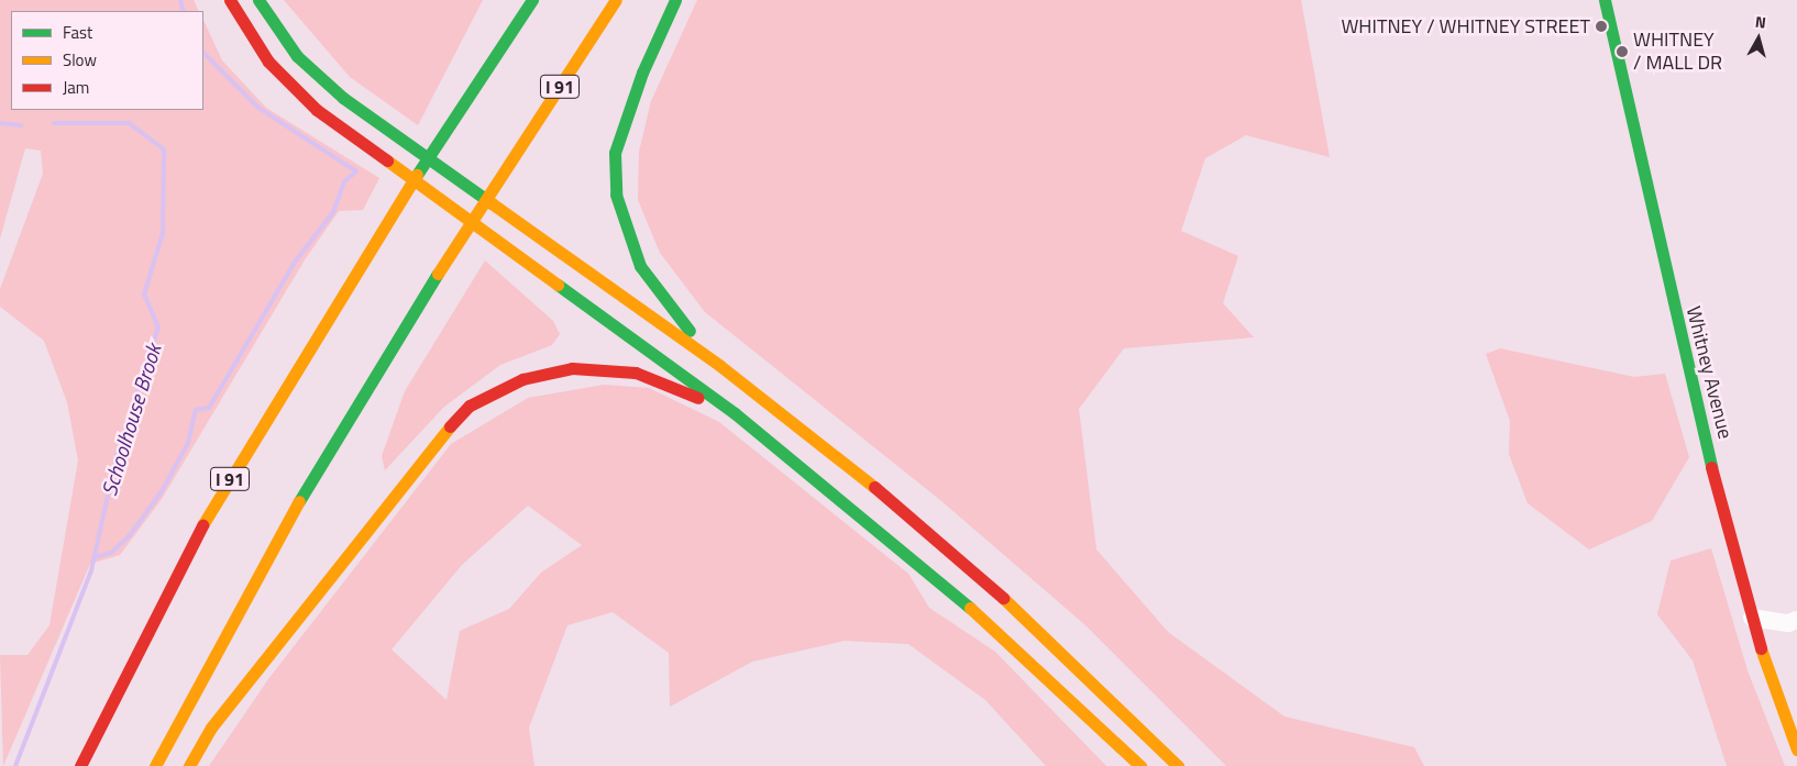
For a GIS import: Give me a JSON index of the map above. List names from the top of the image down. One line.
{"streets":{"main road":["I 91","Whitney Avenue"]},"water":["Schoolhouse Brook"],"places":["WHITNEY / WHITNEY STREET","WHITNEY / MALL DR"],"legend":["Fast","Slow","Jam"],"north":"top"}
